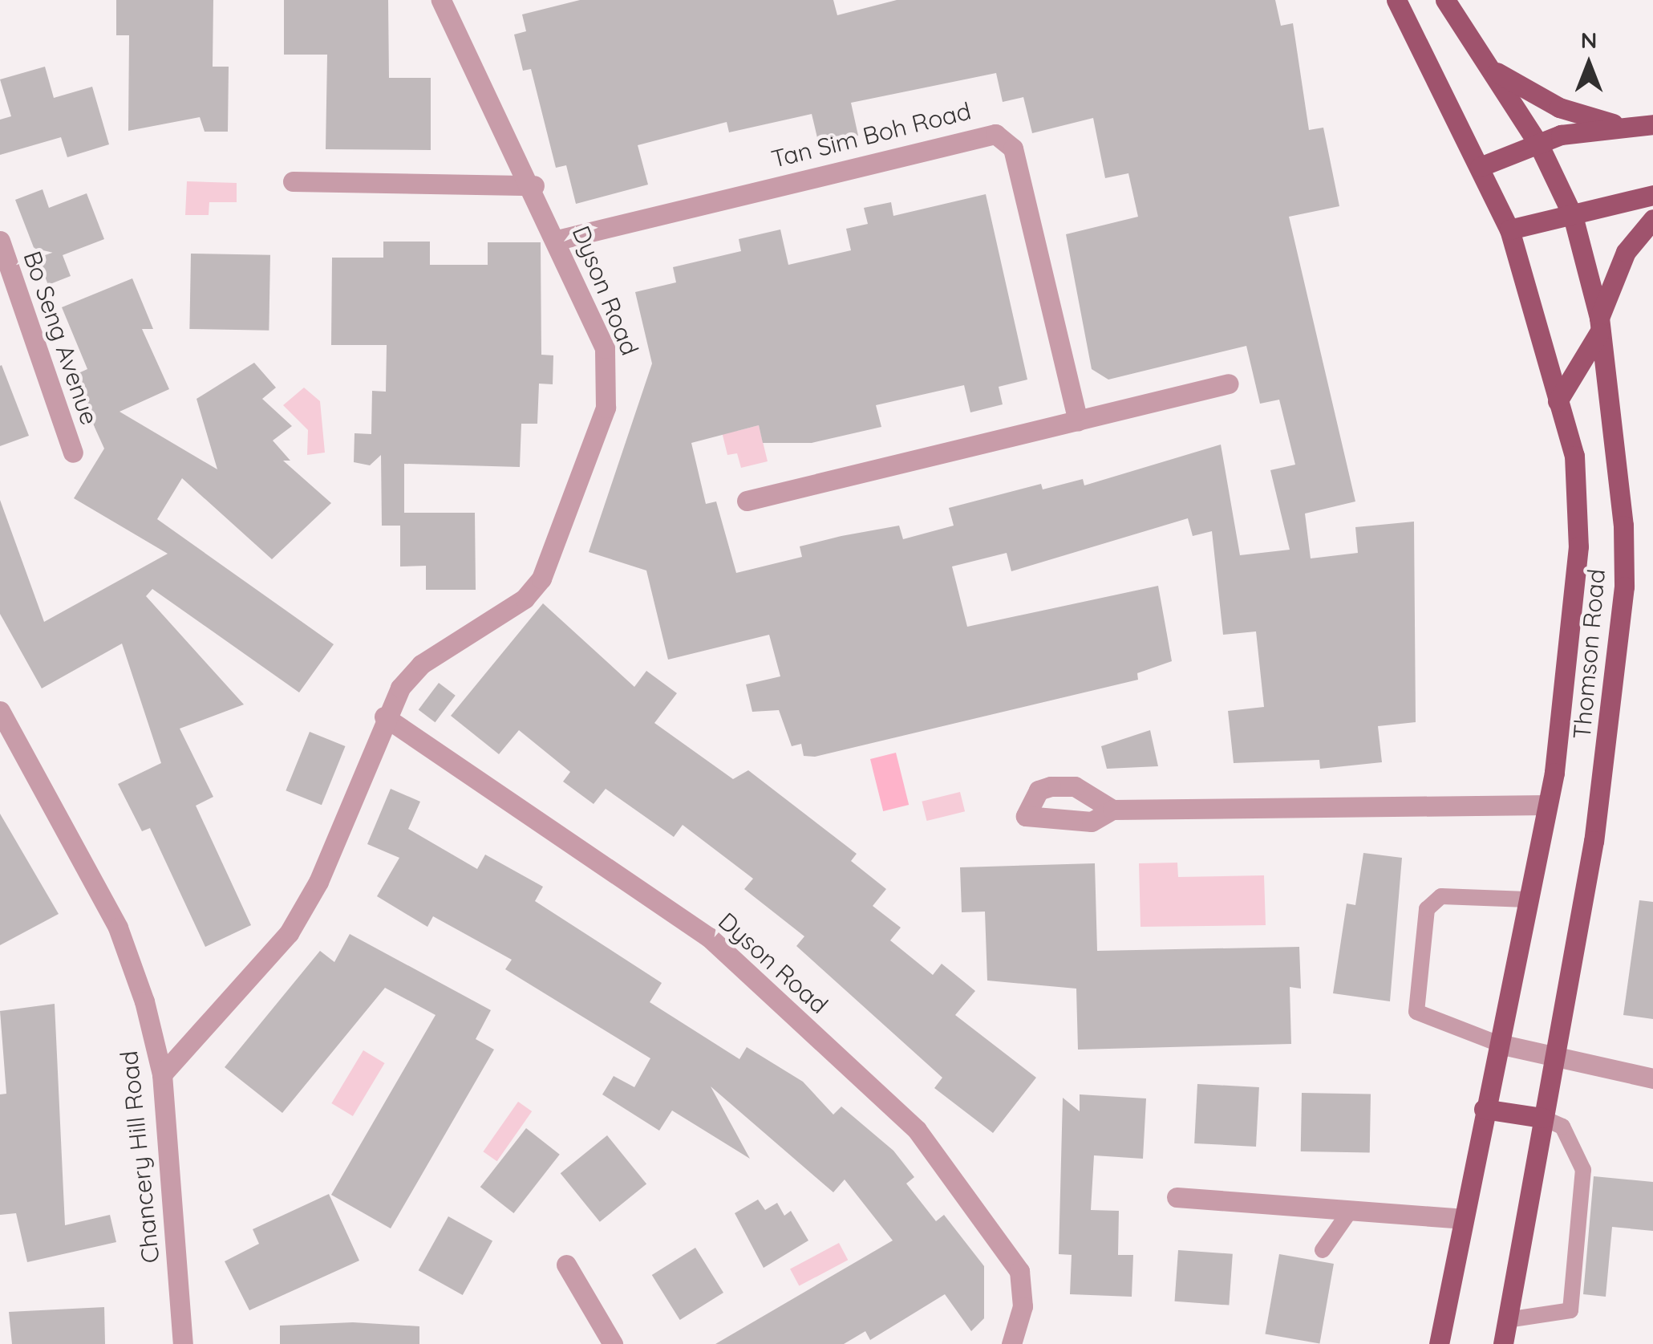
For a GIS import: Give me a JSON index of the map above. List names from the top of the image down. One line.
{"streets":{"main road":["Thomson Road"],"street":["Tan Sim Boh Road","Dyson Road","Bo Seng Avenue","Chancery Hill Road"]},"crossings":[["Tan Sim Boh Road","Dyson Road"],["Dyson Road","Chancery Hill Road"]],"north":"top"}
